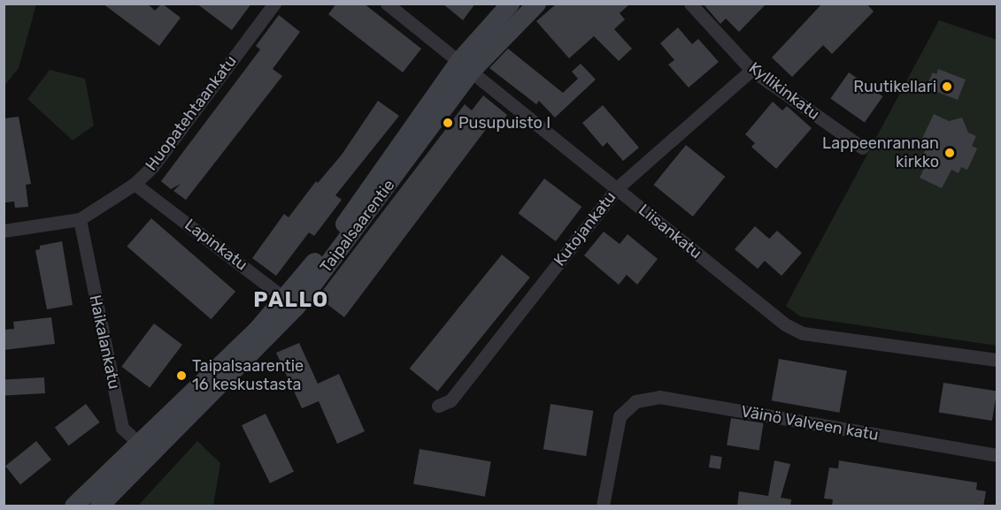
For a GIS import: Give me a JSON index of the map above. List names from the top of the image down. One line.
{"streets":{"main road":["Taipalsaarentie"],"street":["Kyllikinkatu","Huopatehtaankatu","Kutojankatu","Liisankatu","Lapinkatu","Haikalankatu","Väinö Valveen katu"]},"crossings":[["Kyllikinkatu","Kutojankatu"],["Huopatehtaankatu","Lapinkatu"],["Huopatehtaankatu","Haikalankatu"],["Taipalsaarentie","Liisankatu"],["Taipalsaarentie","Lapinkatu"],["Taipalsaarentie","Haikalankatu"],["Kutojankatu","Liisankatu"]],"districts":["PALLO"],"places":["Ruutikellari","Pusupuisto I","Lappeenrannan kirkko","Taipalsaarentie 16 keskustasta"]}
